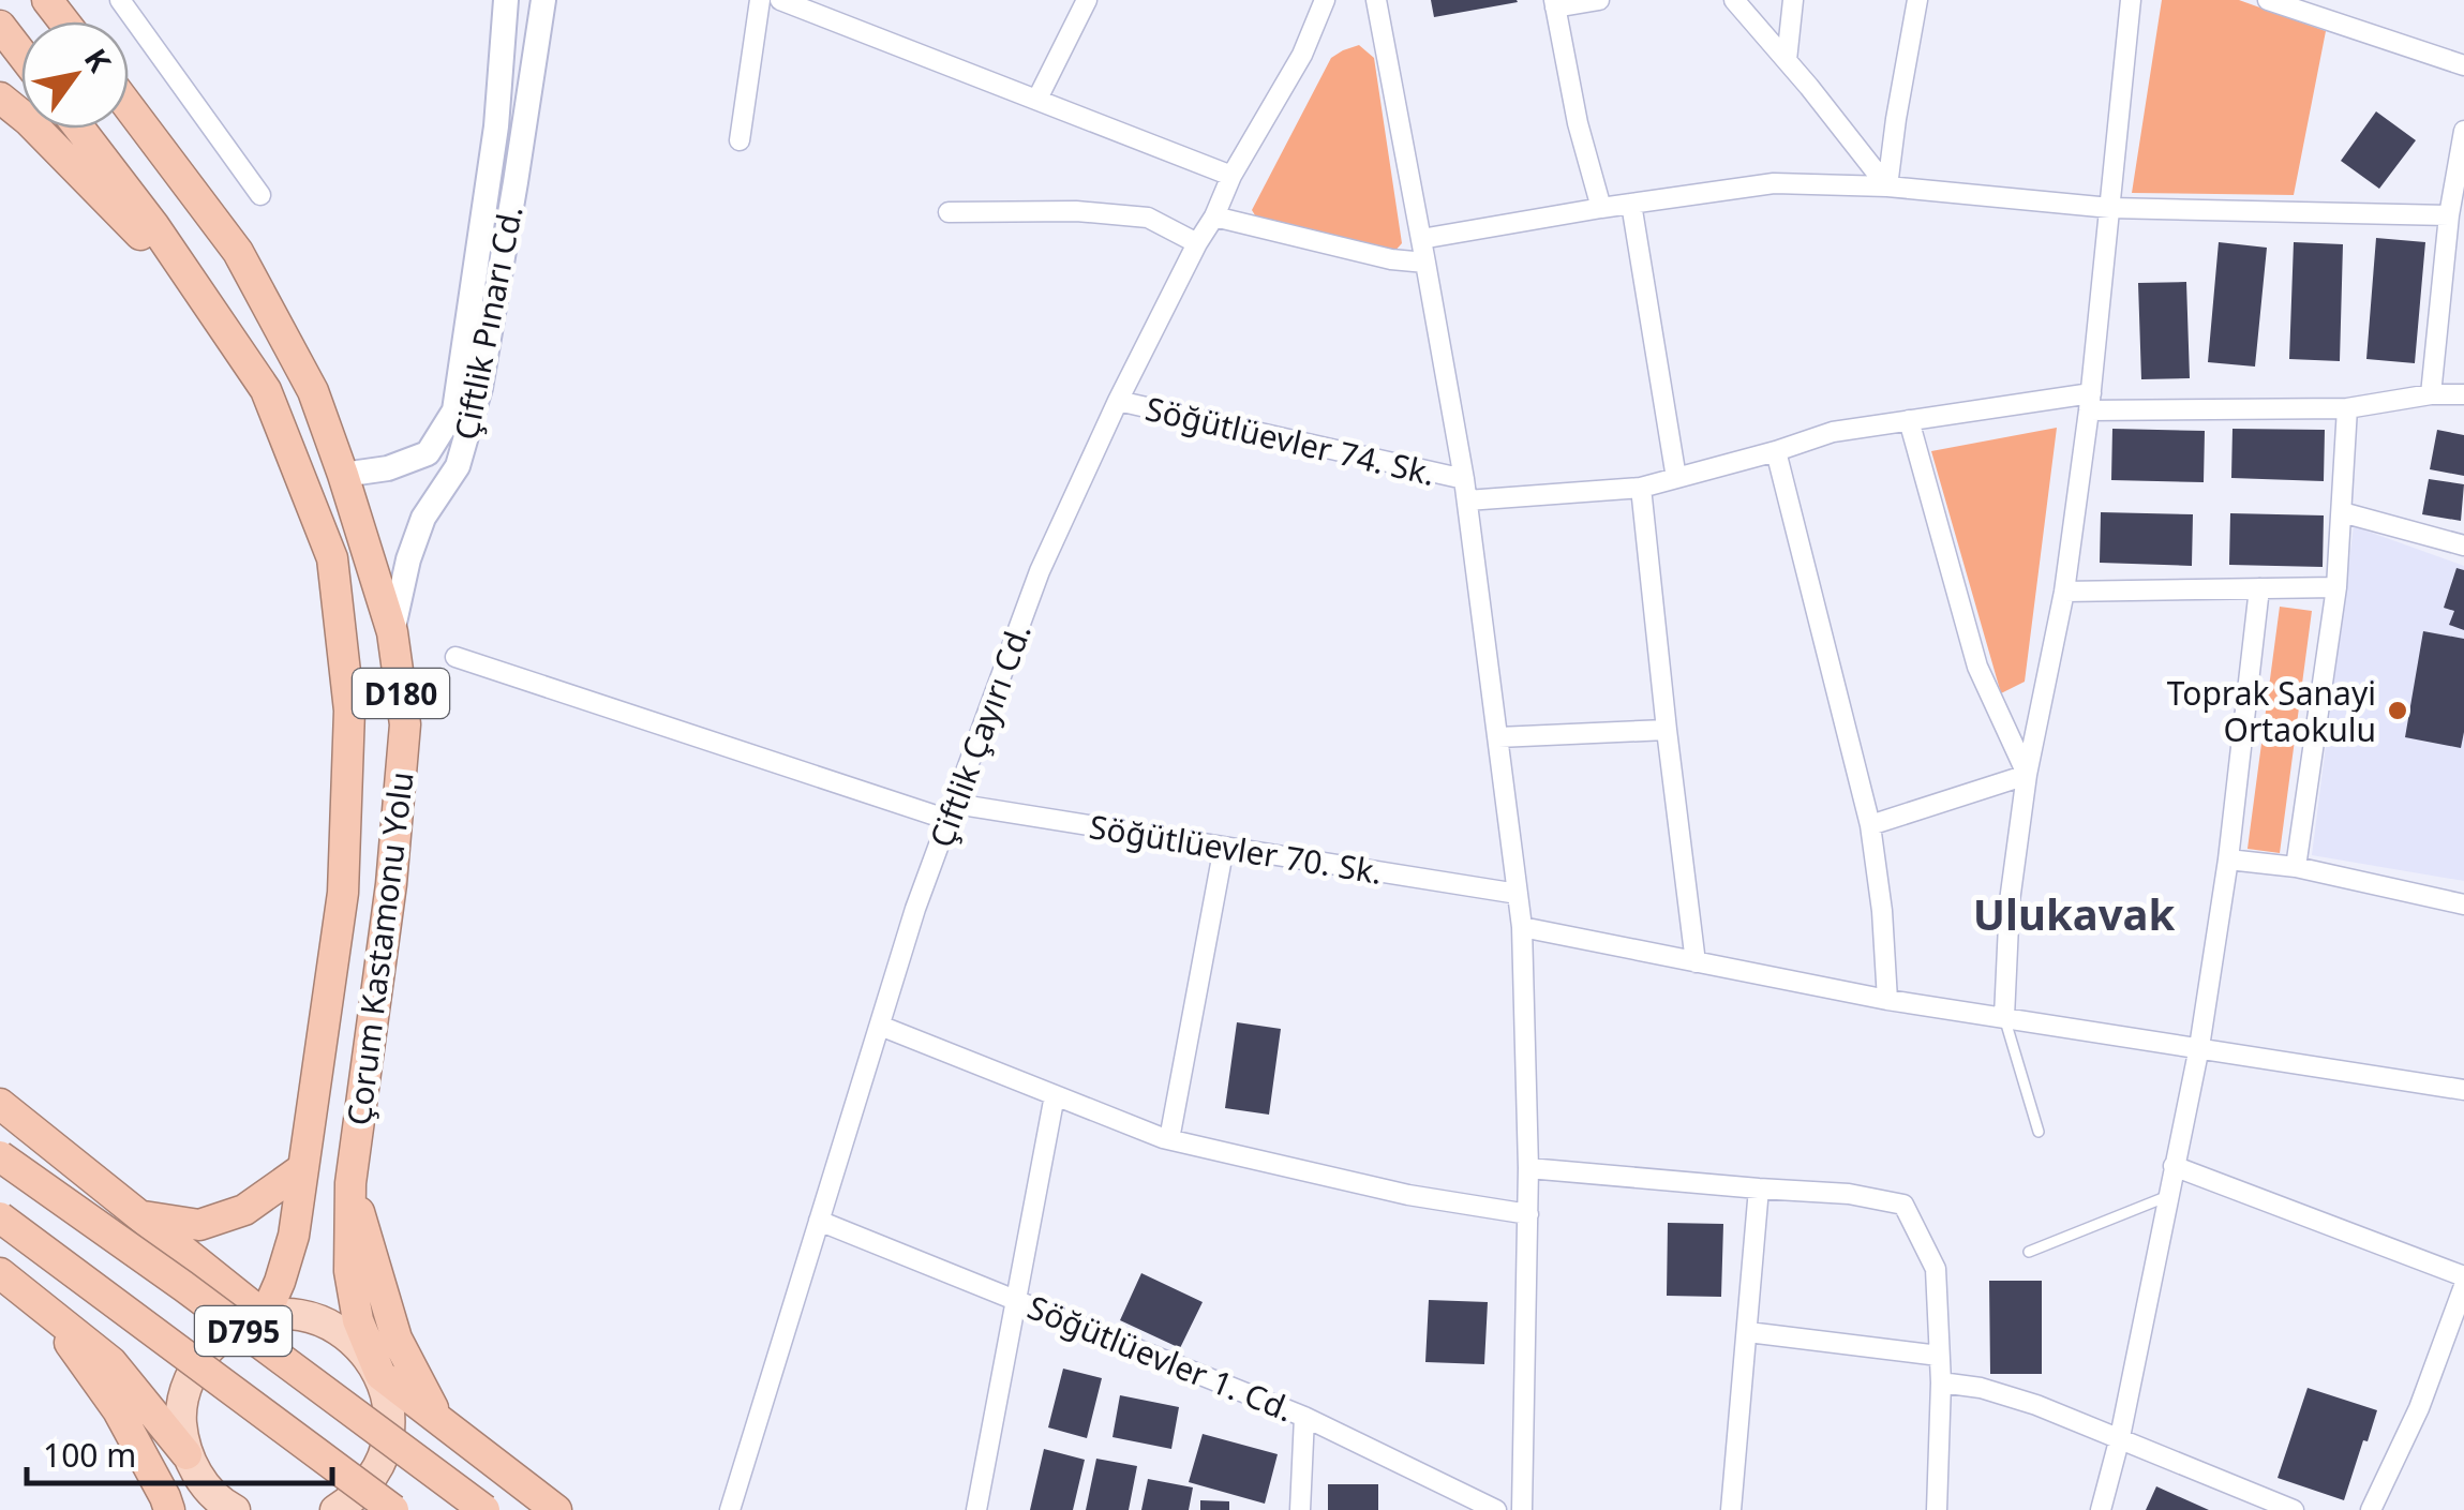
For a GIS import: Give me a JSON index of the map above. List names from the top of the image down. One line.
{"streets":{"highway":["D180","Çorum Kastamonu Yolu","D795"],"street":["Çiftlik Pınarı Cd.","Söğütlüevler 74. Sk.","Çiftlik Çayırı Cd.","Söğütlüevler 70. Sk.","Söğütlüevler 1. Cd."]},"crossings":[["Çiftlik Pınarı Cd.","Çorum Kastamonu Yolu"],["Söğütlüevler 74. Sk.","Çiftlik Çayırı Cd."],["Çiftlik Çayırı Cd.","Söğütlüevler 70. Sk."],["Çiftlik Çayırı Cd.","Söğütlüevler 1. Cd."]],"districts":["Ulukavak"],"places":["Toprak Sanayi Ortaokulu"],"scale_bar":"100 m","north":"top right"}
